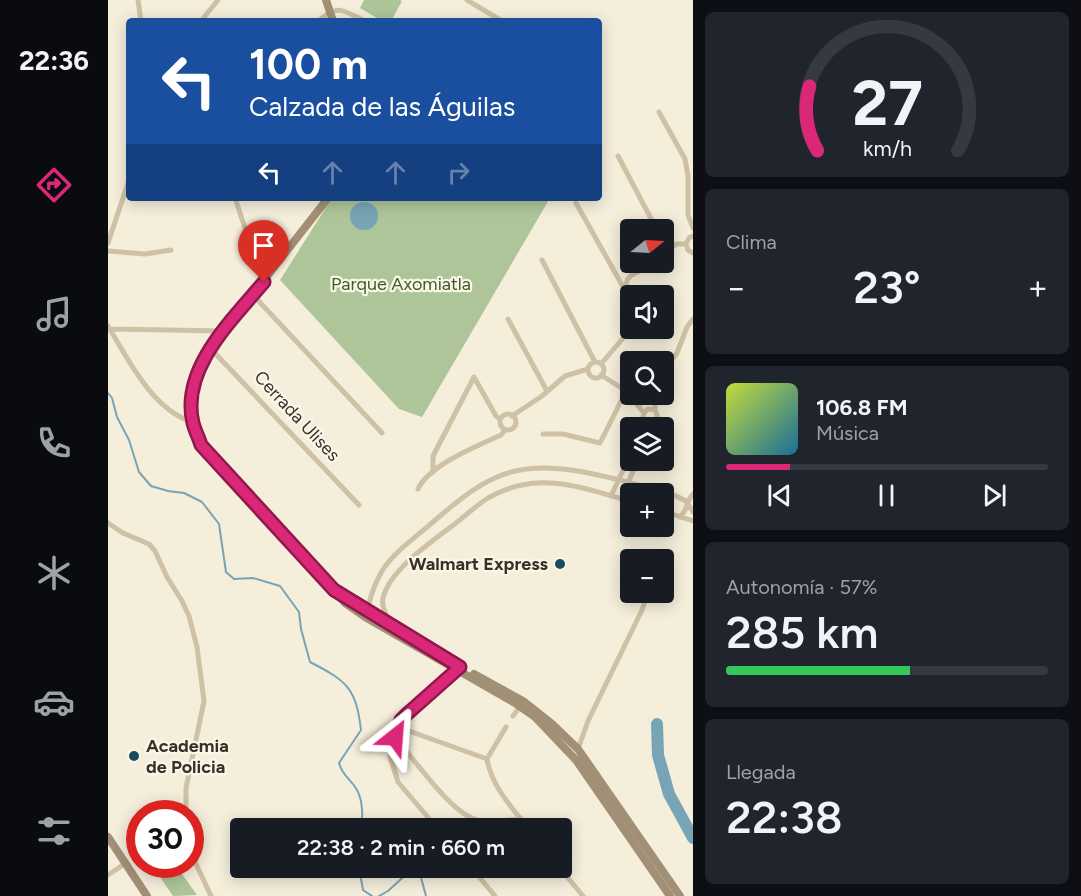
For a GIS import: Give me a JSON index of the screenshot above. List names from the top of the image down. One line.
{"streets":{"street":["Cerrada Ulises"]},"parks":["Parque Axomiatla"],"places":["Walmart Express","Academia de Policia"],"north":"right","page":{"tabs":"22:36","turn":["100 m","Calzada de las Águilas"],"tile":["Clima",["Autonomía · 57%","285 km"],["Llegada","22:38"]],"map_buttons":["+","−"],"heat":["−","23°","+"],"song":["106.8 FM","Música"],"limit":"30","trip":"22:38 · 2 min · 660 m","gauge":["27","km/h"]}}
